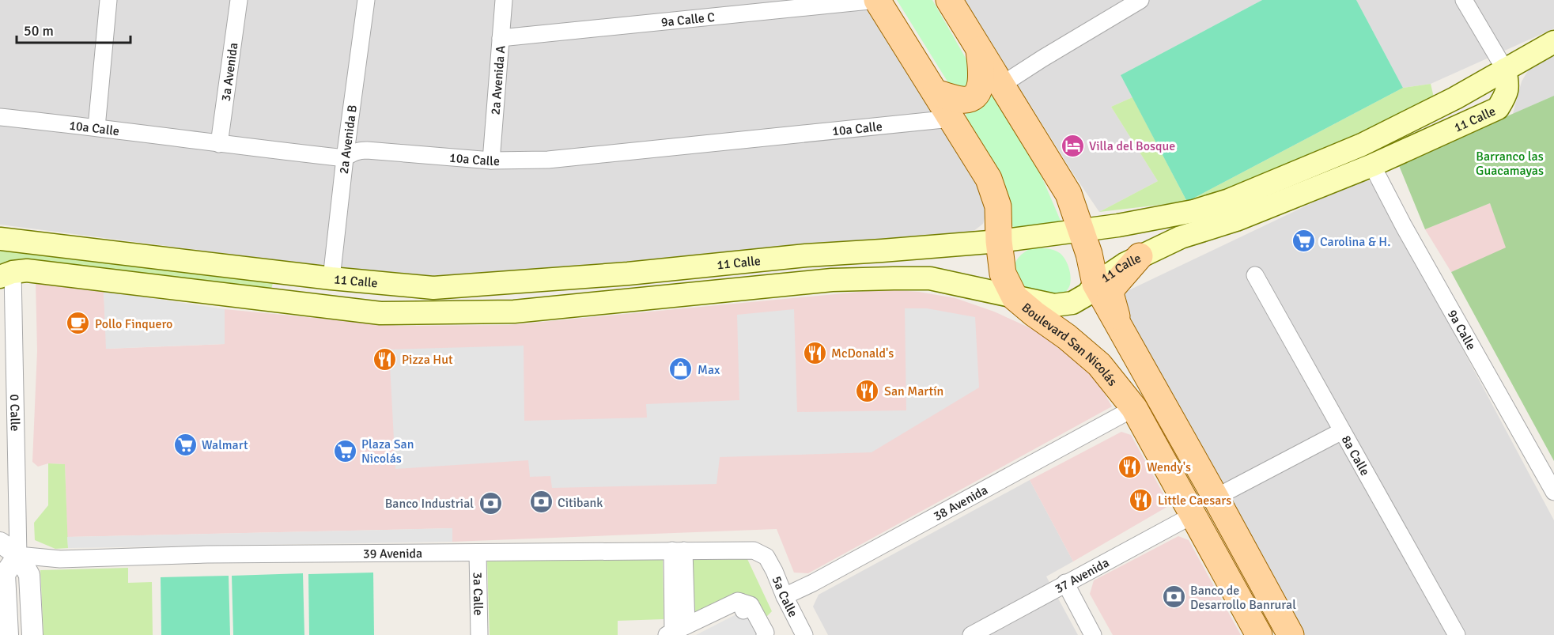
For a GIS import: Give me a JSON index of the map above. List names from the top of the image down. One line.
{"streets":{"main road":["11 Calle","Boulevard San Nicolás"],"street":["9a Calle C","3a Avenida","2a Avenida A","10a Calle","2a Avenida B","9a Calle","0 Calle","8a Calle","38 Avenida","39 Avenida","37 Avenida","3a Calle","5a Calle"]},"crossings":[["9a Calle C","2a Avenida A"],["9a Calle C","Boulevard San Nicolás"],["3a Avenida","10a Calle"],["2a Avenida A","10a Calle"],["11 Calle","2a Avenida B"],["11 Calle","9a Calle"],["11 Calle","Boulevard San Nicolás"],["11 Calle","0 Calle"],["10a Calle","2a Avenida B"],["10a Calle","Boulevard San Nicolás"],["Boulevard San Nicolás","38 Avenida"],["Boulevard San Nicolás","37 Avenida"],["0 Calle","39 Avenida"],["38 Avenida","5a Calle"],["39 Avenida","3a Calle"],["39 Avenida","5a Calle"]],"parks":["Barranco las Guacamayas"],"places":{"hotel":["Villa del Bosque"],"supermarket":["Carolina & H.","Walmart","Plaza San Nicolás"],"cafe":["Pollo Finquero"],"restaurant":["McDonald's","Pizza Hut","San Martín","Wendy's","Little Caesars"],"shop":["Max"],"bank":["Citibank","Banco Industrial","Banco de Desarrollo Banrural"]},"scale_bar":"50 m"}
